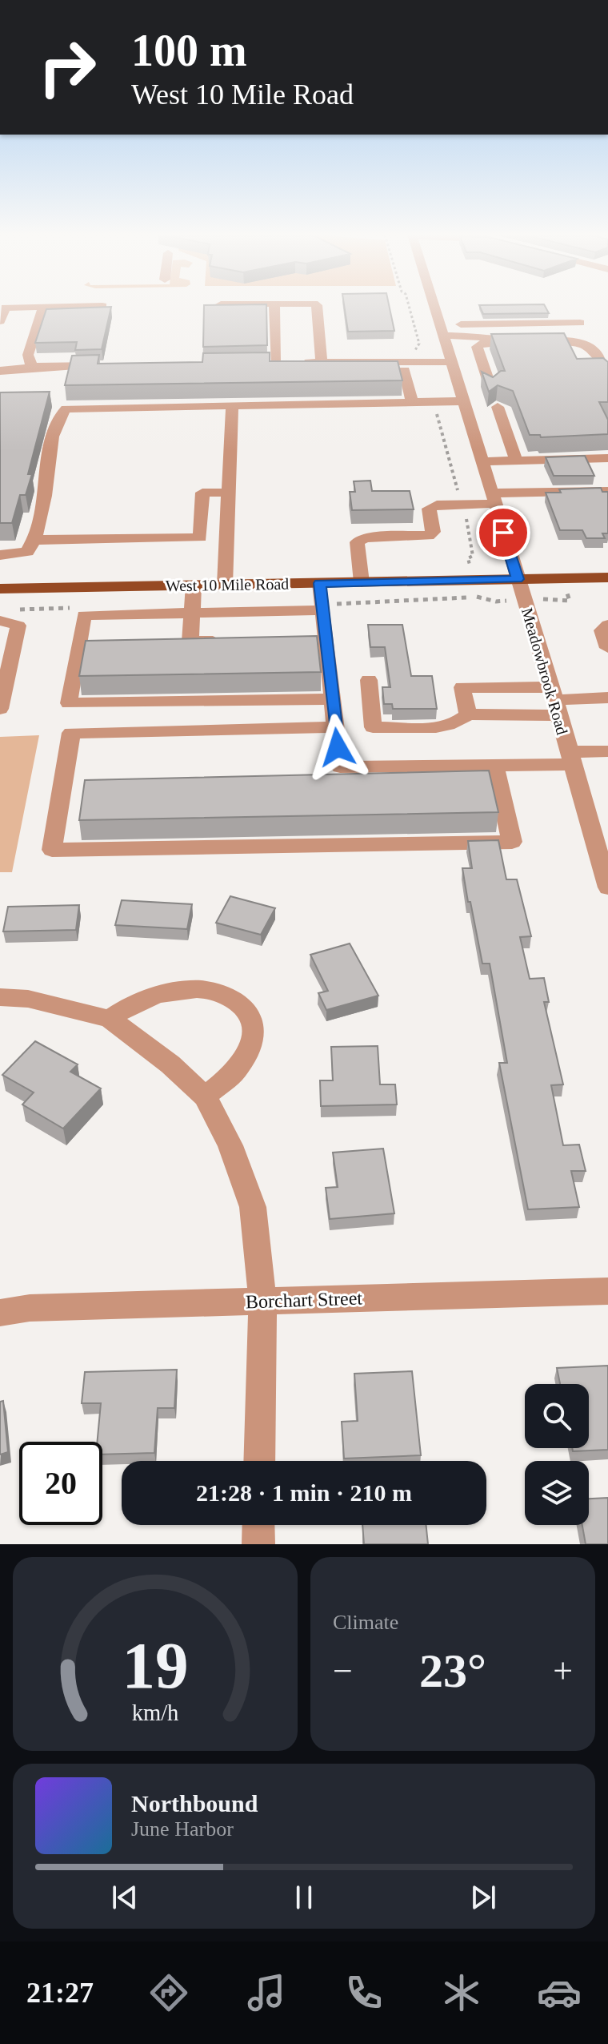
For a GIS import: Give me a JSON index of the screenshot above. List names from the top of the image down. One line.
{"streets":{"main road":["West 10 Mile Road"],"street":["Meadowbrook Road","Borchart Street"]},"crossings":[["West 10 Mile Road","Meadowbrook Road"]],"page":{"turn":["100 m","West 10 Mile Road"],"limit":"20","trip":"21:28 · 1 min · 210 m","tile":"Climate","heat":["−","23°","+"],"song":["Northbound","June Harbor"],"tabs":"21:27","gauge":["19","km/h"]}}
